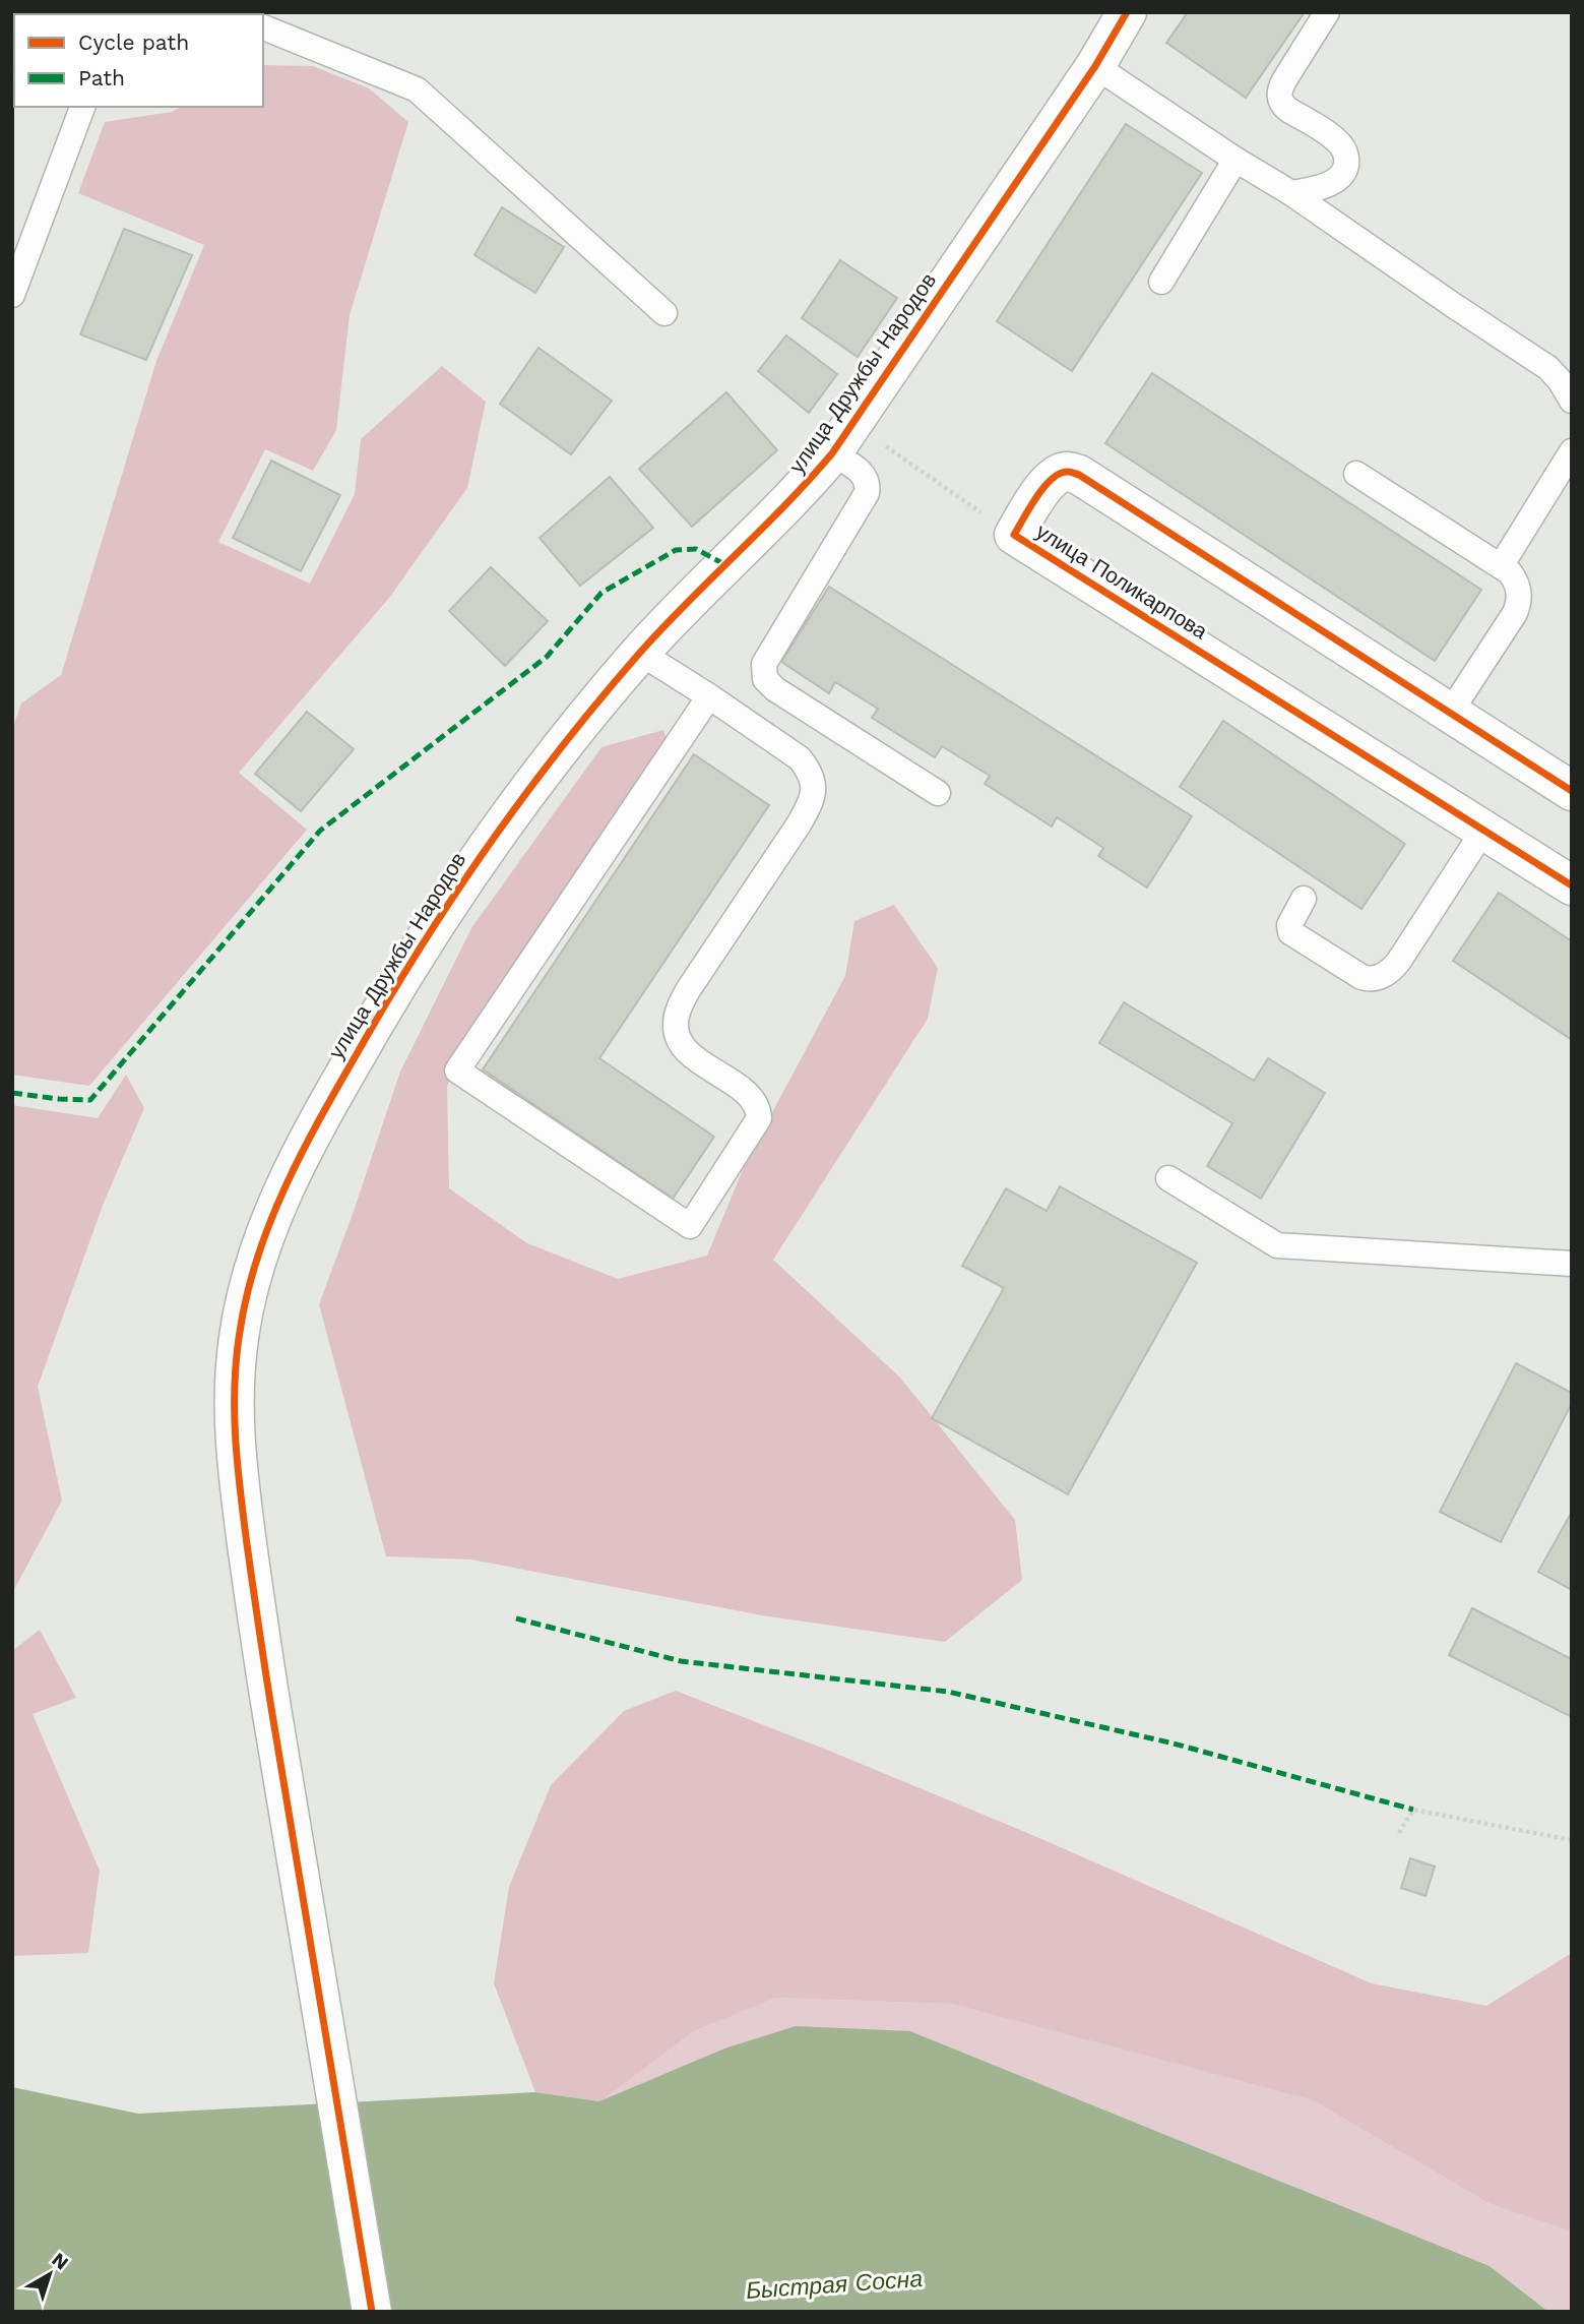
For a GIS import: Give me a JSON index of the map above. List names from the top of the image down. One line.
{"streets":{"street":["улица Дружбы Народов","улица Поликарпова"]},"water":["Быстрая Сосна"],"legend":["Cycle path","Path"],"north":"top right"}
